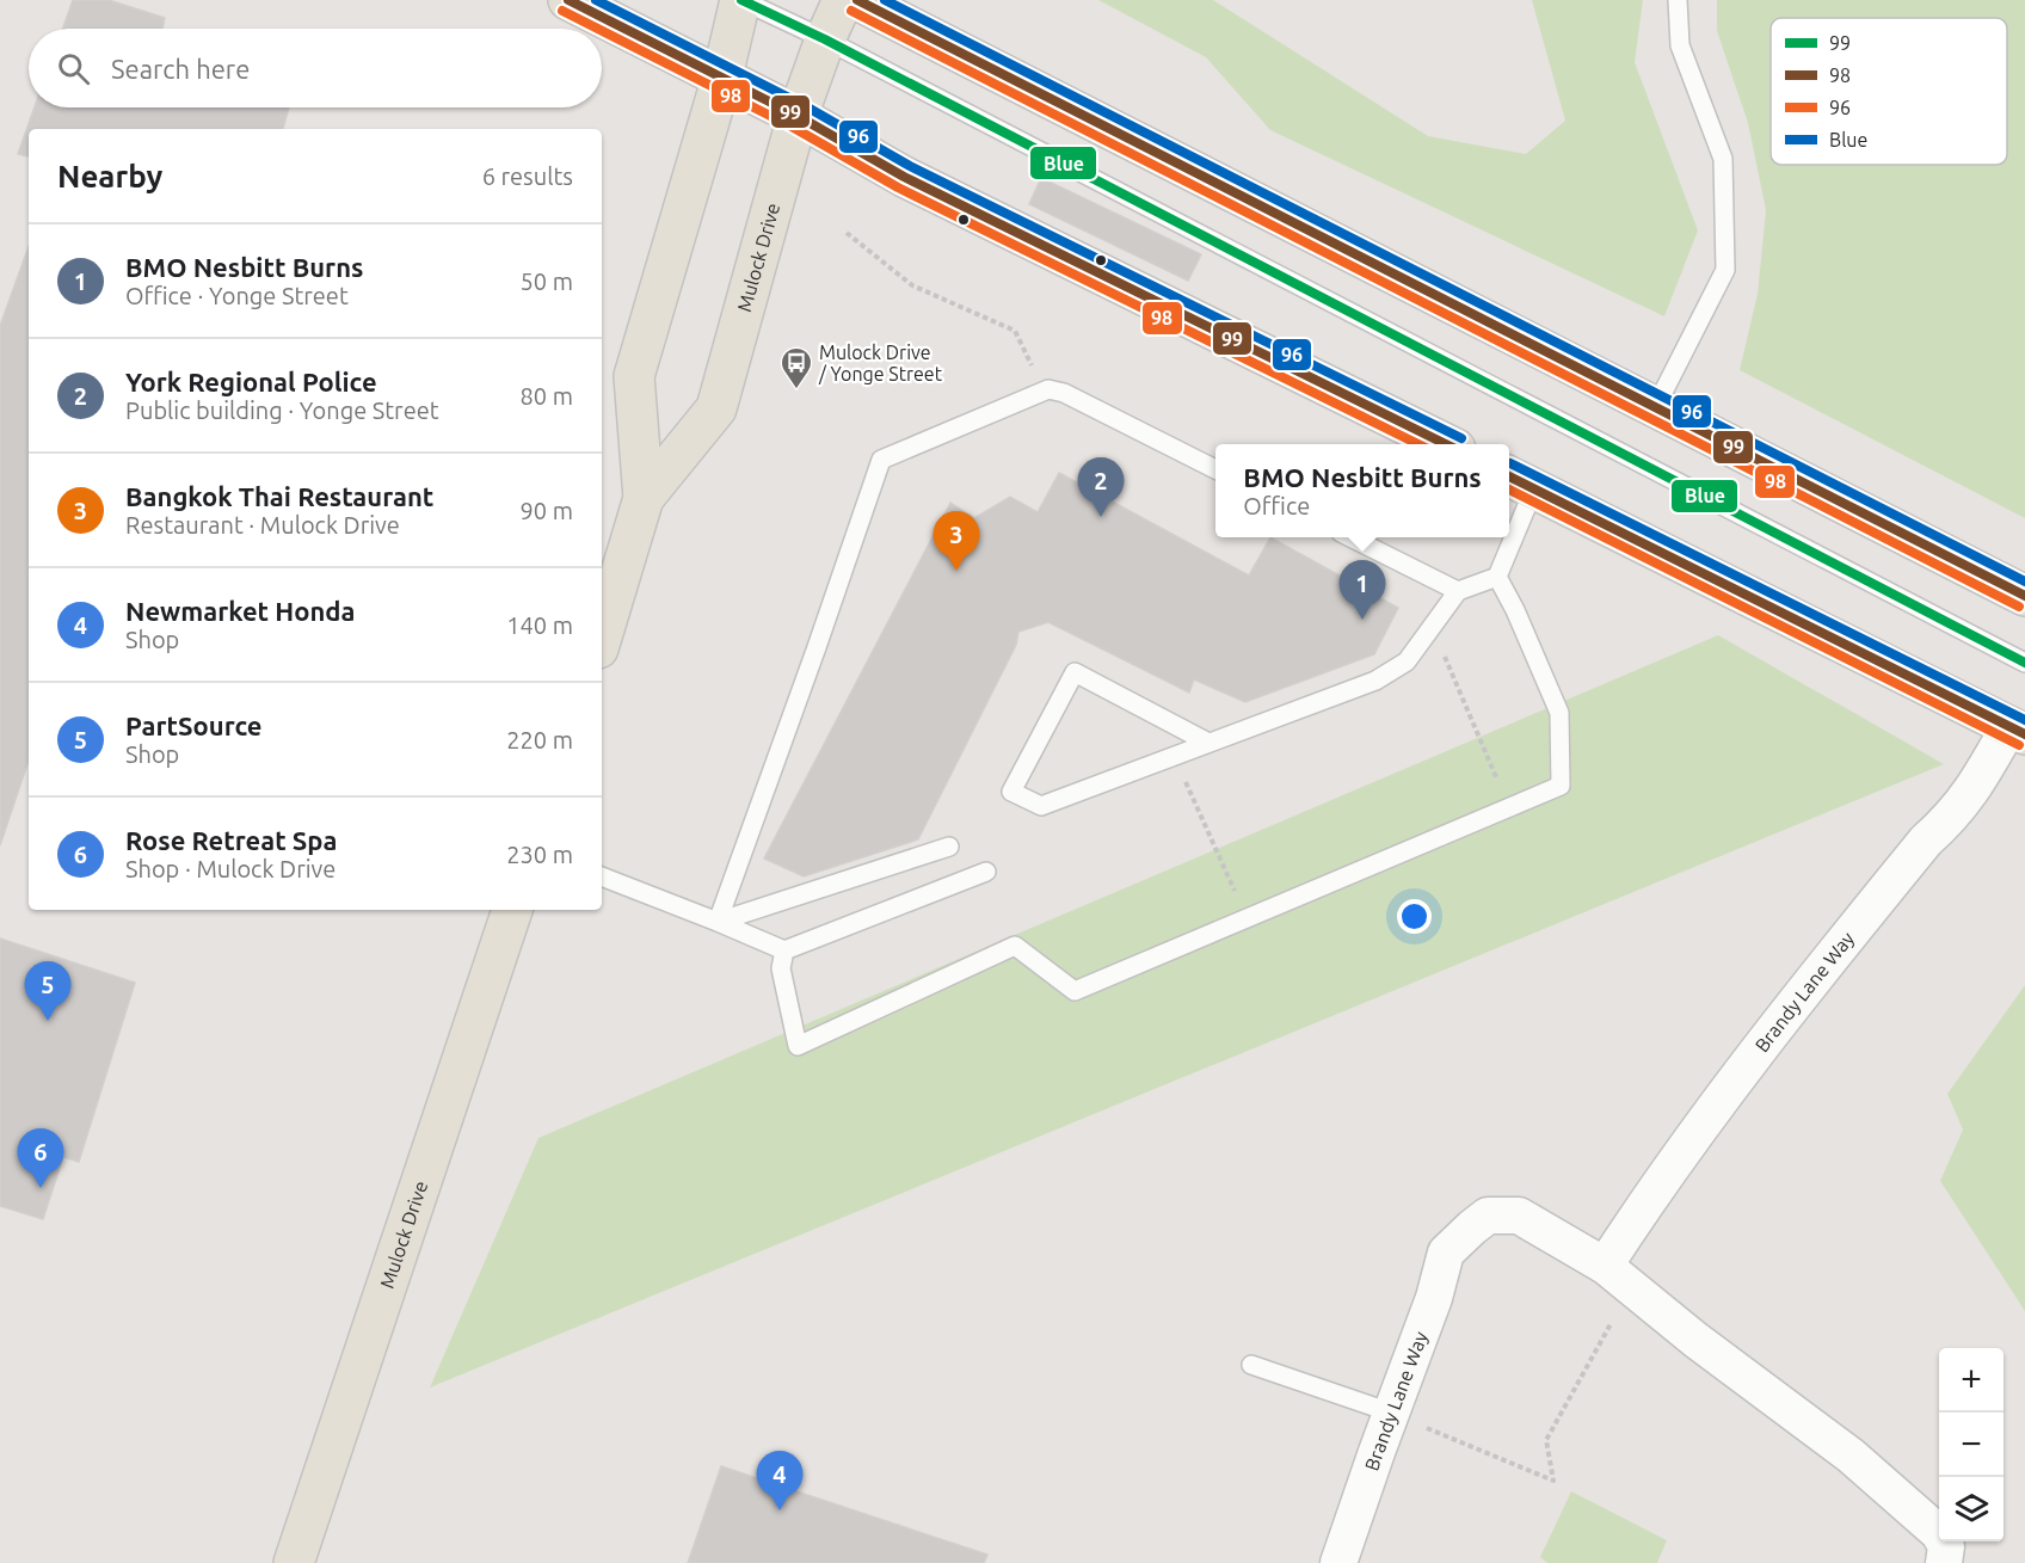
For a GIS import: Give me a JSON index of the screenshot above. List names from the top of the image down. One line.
{"streets":{"main road":["Mulock Drive"],"street":["Brandy Lane Way"]},"places":{"bus stop":["Mulock Drive / Yonge Street"]},"lines":["transit line Blue","transit line 99","transit line 96","transit line 98"],"legend":["99","98","96","Blue"],"page":{"search":"Search here","heading":["Nearby","6 results"],"list":[{"mark":"1","name":"BMO Nesbitt Burns","note":"Office · Yonge Street","value":"50 m"},{"mark":"2","name":"York Regional Police","note":"Public building · Yonge Street","value":"80 m"},{"mark":"3","name":"Bangkok Thai Restaurant","note":"Restaurant · Mulock Drive","value":"90 m"},{"mark":"4","name":"Newmarket Honda","note":"Shop","value":"140 m"},{"mark":"5","name":"PartSource","note":"Shop","value":"220 m"},{"mark":"6","name":"Rose Retreat Spa","note":"Shop · Mulock Drive","value":"230 m"}],"popup":["BMO Nesbitt Burns","Office"],"pins":["2","3","1","5","6","4"],"map_buttons":["+","−"]}}
